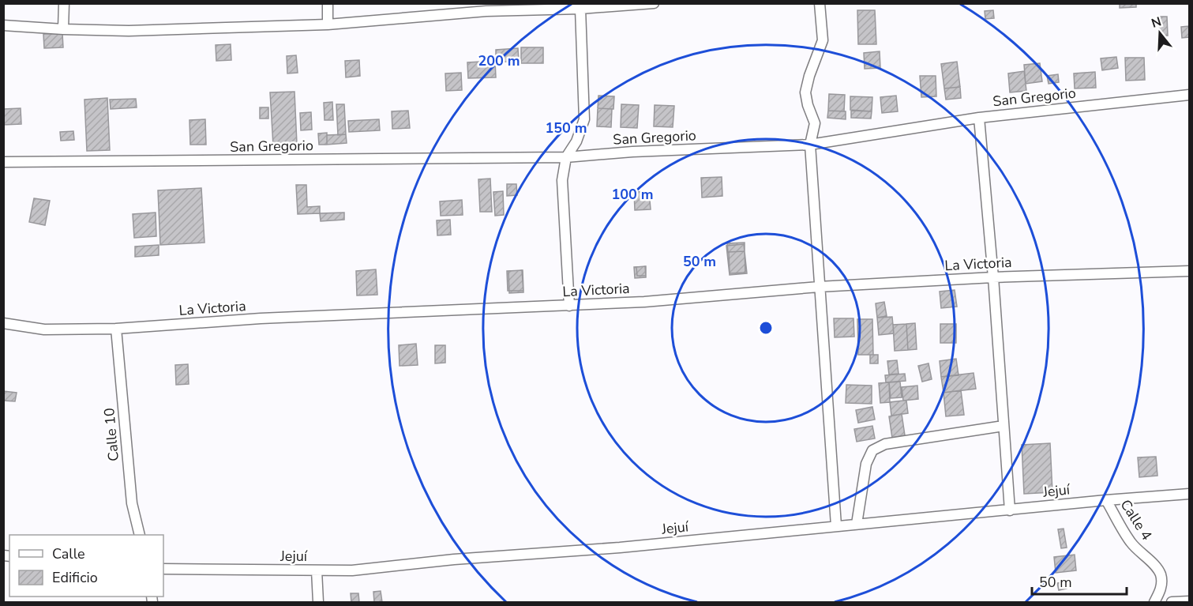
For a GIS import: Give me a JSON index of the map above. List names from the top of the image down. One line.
{"streets":{"street":["San Gregorio","La Victoria","Calle 10","Jejuí","Calle 4"]},"crossings":[["La Victoria","Calle 10"],["Jejuí","Calle 4"]],"legend":["Calle","Edificio"],"scale_bar":"50 m","north":"top","rings":["200 m","150 m","100 m","50 m"]}
